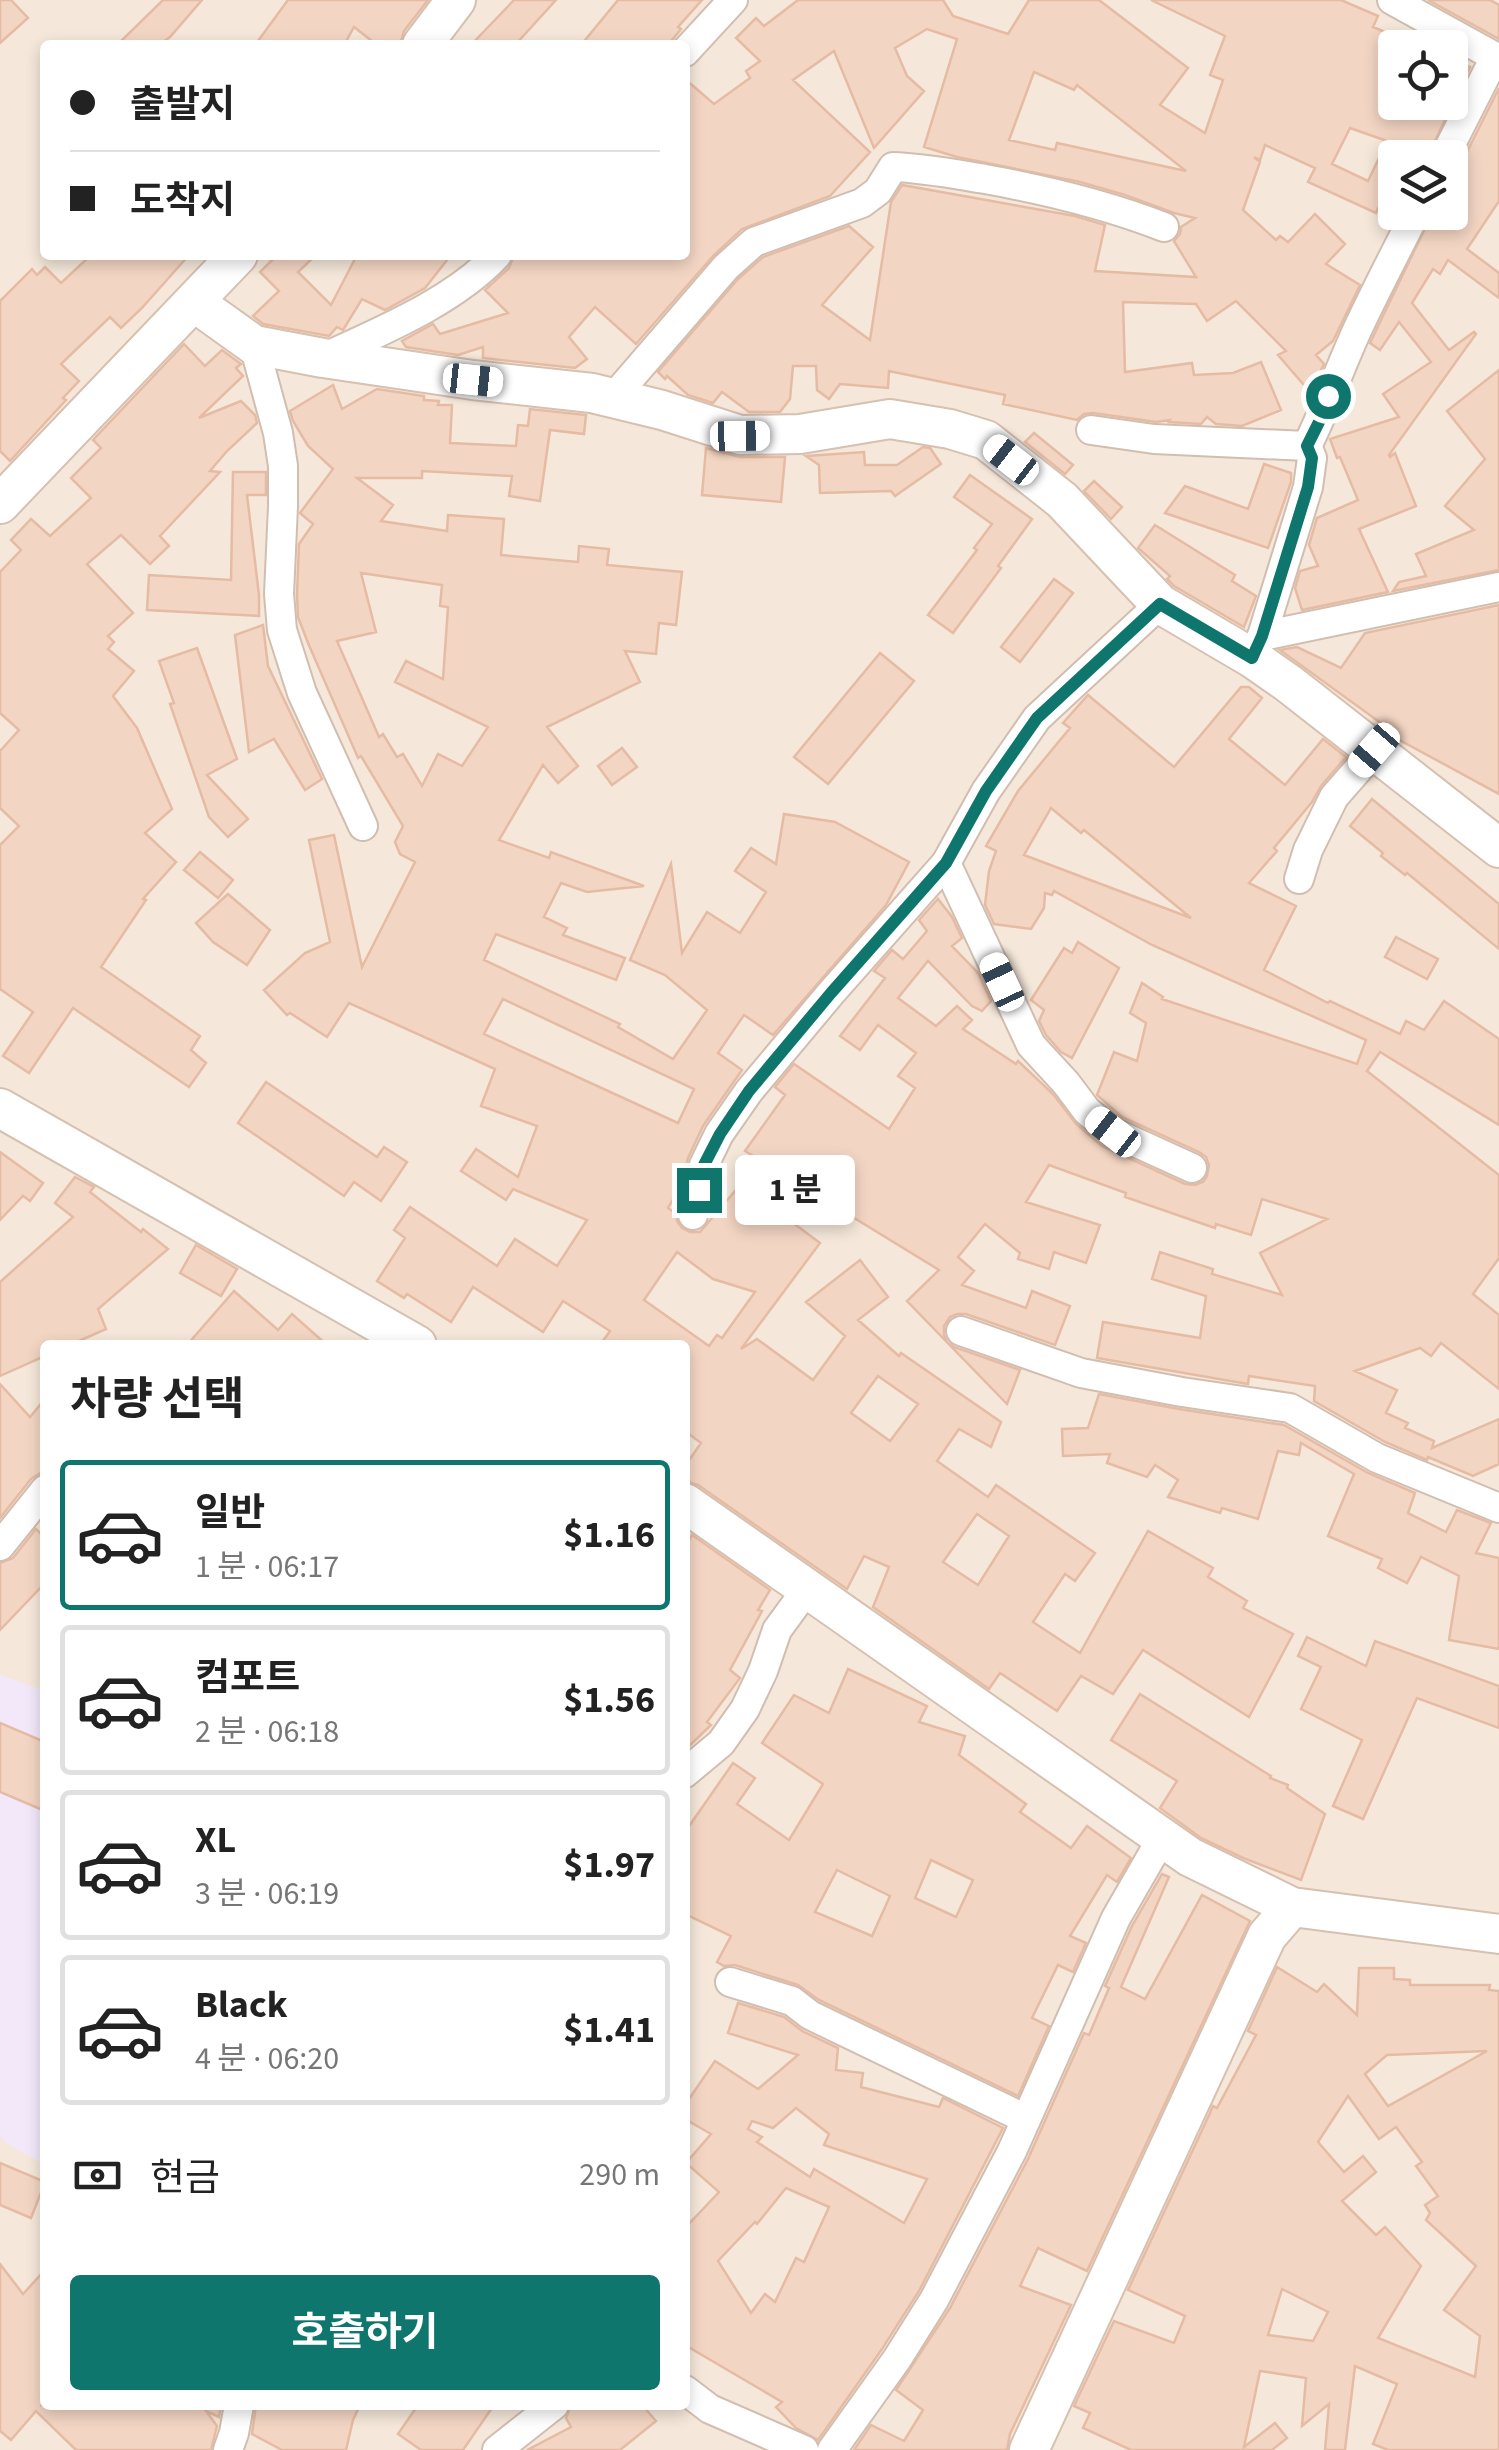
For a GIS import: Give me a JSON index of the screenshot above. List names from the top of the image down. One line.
{"page":{"banner":["출발지","도착지"],"bubble":"1 분","heading":"차량 선택","list":[{"name":"일반","note":"1 분 · 06:17","value":"$1.16"},{"name":"컴포트","note":"2 분 · 06:18","value":"$1.56"},{"name":"XL","note":"3 분 · 06:19","value":"$1.97"},{"name":"Black","note":"4 분 · 06:20","value":"$1.41"}],"pay":["현금","290 m"],"buttons":"호출하기"}}
